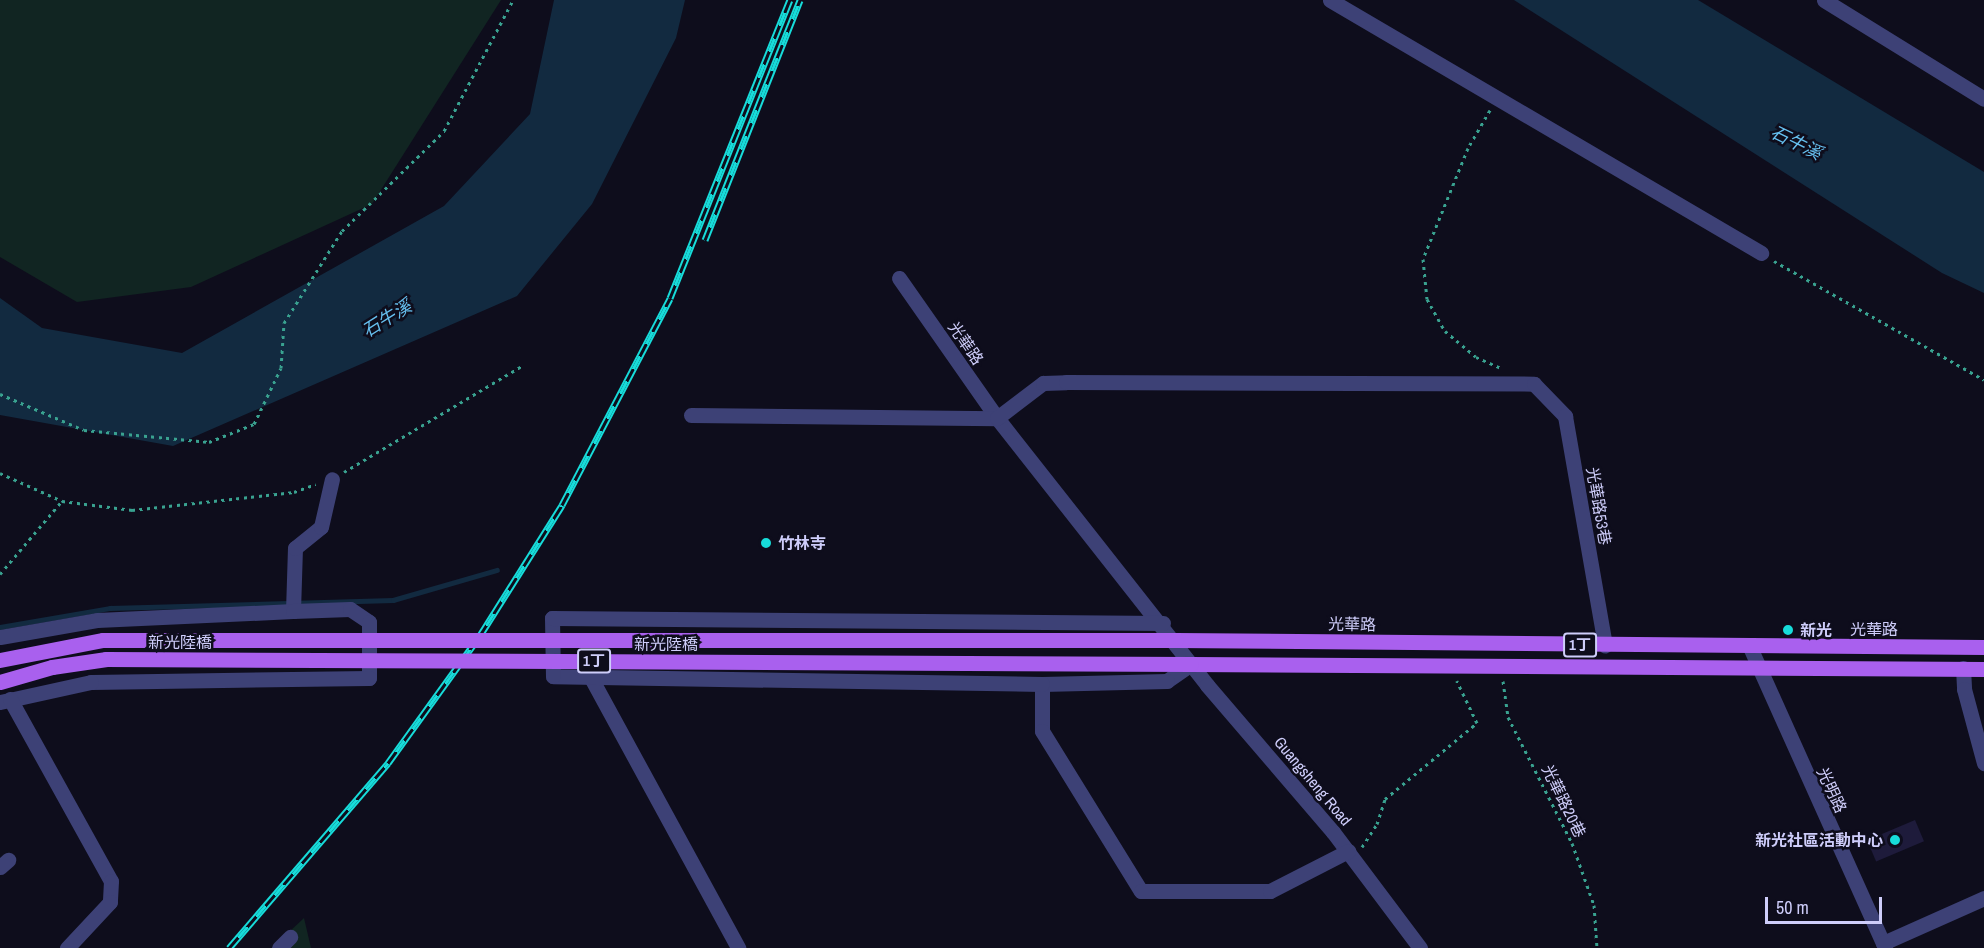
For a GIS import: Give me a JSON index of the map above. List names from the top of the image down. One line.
{"streets":{"main road":["光華路","新光陸橋","1丁"],"street":["光華路53巷","Guangsheng Road","光明路"],"path":["光華路20巷"]},"crossings":[["光華路","光華路53巷"],["光華路","新光陸橋"],["光華路","Guangsheng Road"],["光華路","光明路"],["新光陸橋","1丁"],["新光陸橋","Guangsheng Road"],["1丁","Guangsheng Road"],["1丁","光明路"],["1丁","光華路20巷"]],"water":["石牛溪"],"places":["竹林寺","新光","新光社區活動中心"],"scale_bar":"50 m"}
